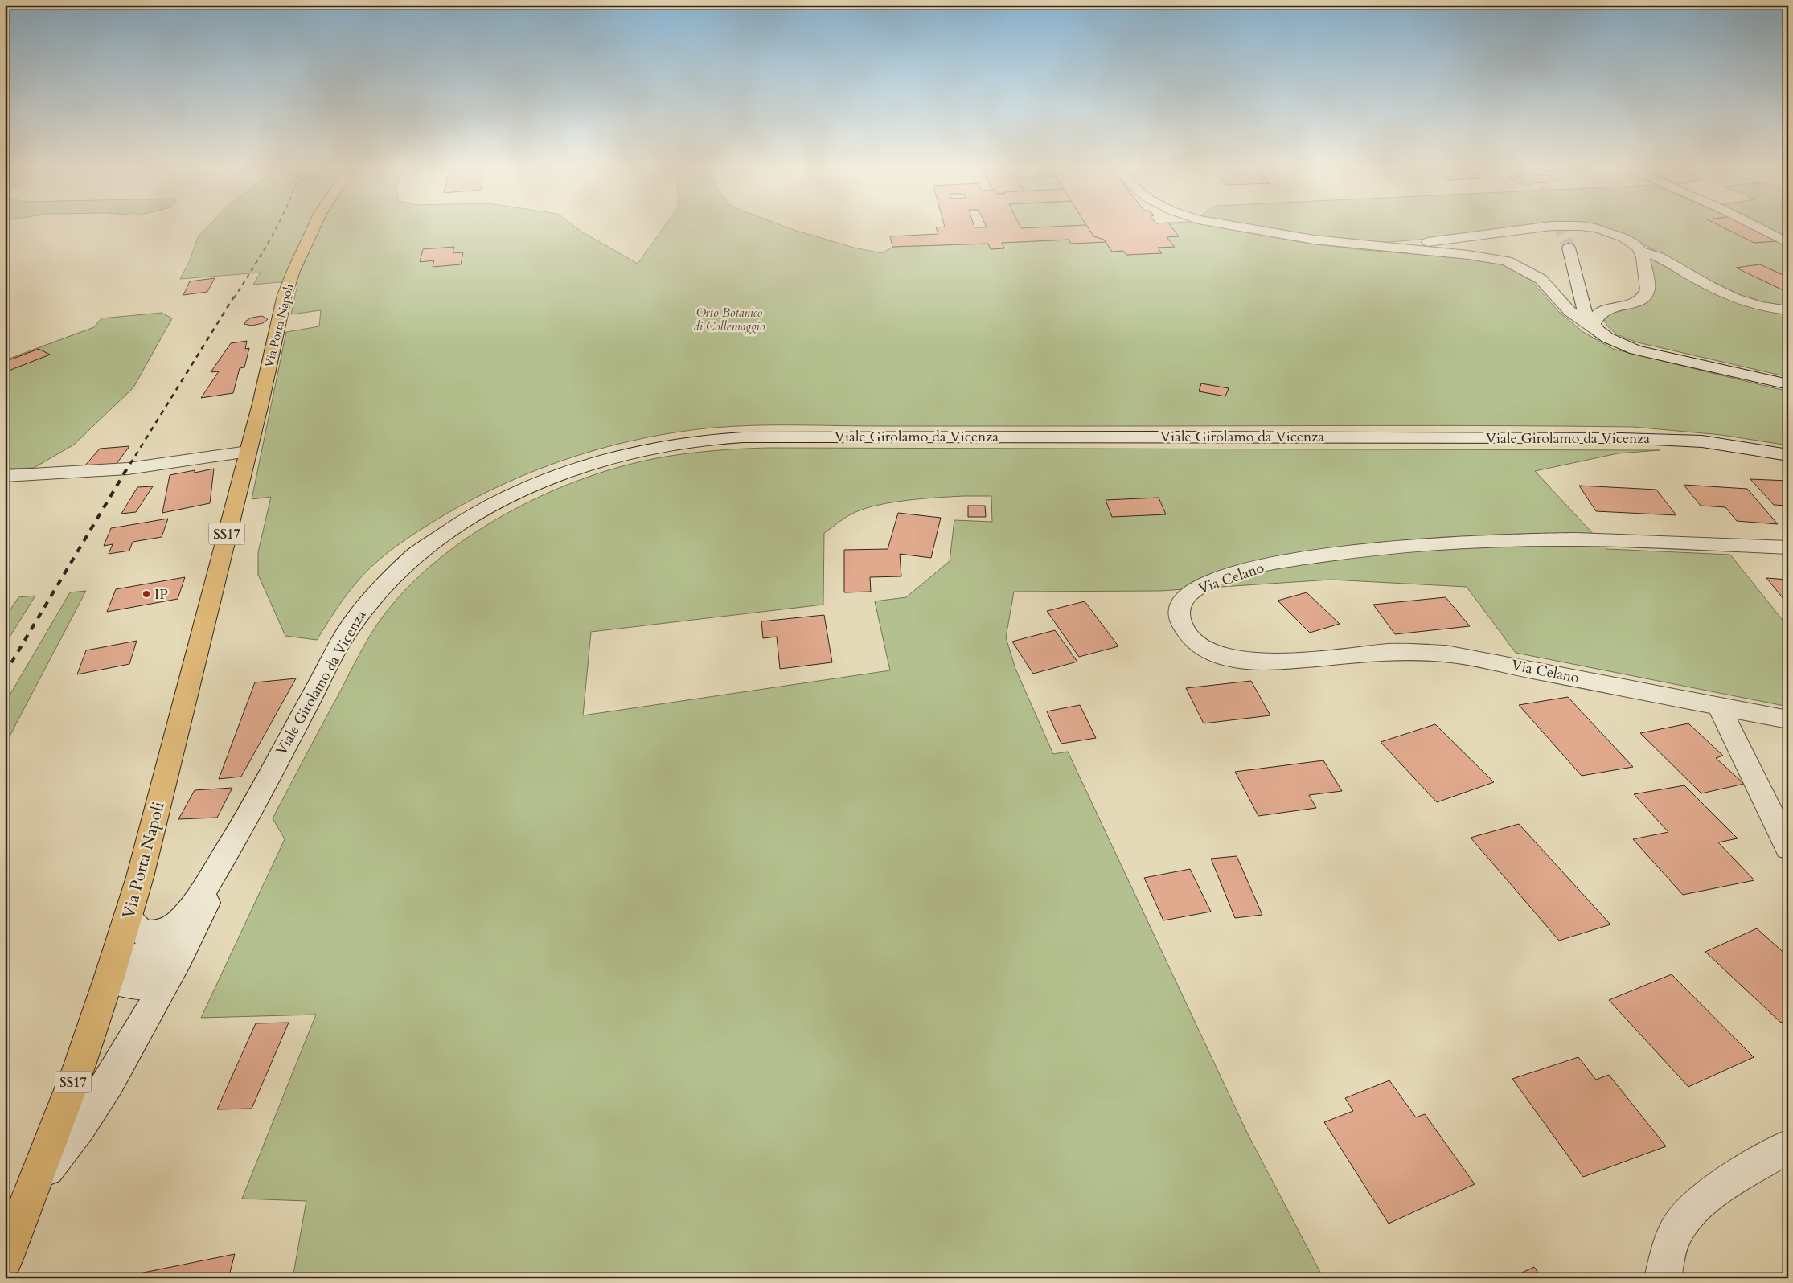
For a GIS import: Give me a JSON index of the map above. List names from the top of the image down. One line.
{"streets":{"main road":["Via Porta Napoli","SS17"],"street":["Viale Girolamo da Vicenza","Via Celano"]},"crossings":[["Via Porta Napoli","Viale Girolamo da Vicenza"]],"parks":["Orto Botanico di Collemaggio"],"places":["IP"]}
